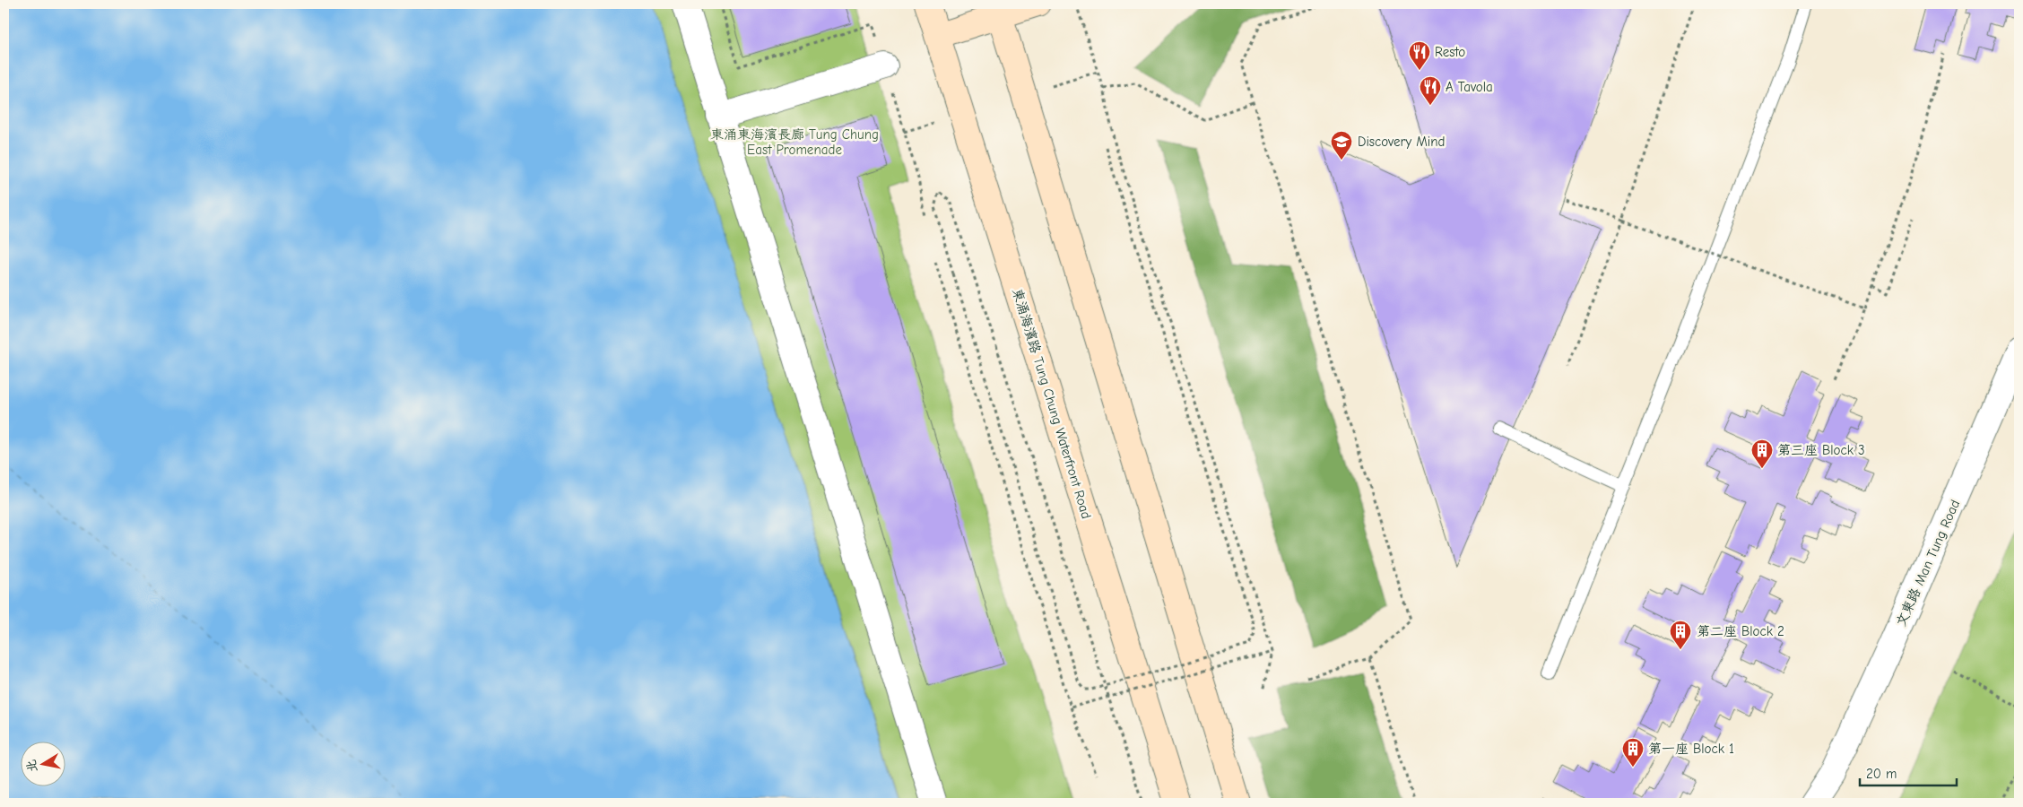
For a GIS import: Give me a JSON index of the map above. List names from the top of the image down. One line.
{"streets":{"main road":["東涌海濱路 Tung Chung Waterfront Road"],"street":["文東路 Man Tung Road"]},"parks":["東涌東海濱長廊 Tung Chung East Promenade"],"places":{"restaurant":["Resto","A Tavola"],"school or university":["Discovery Mind"],"building":["第三座 Block 3","第二座 Block 2","第一座 Block 1"]},"scale_bar":"20 m","north":"left"}
